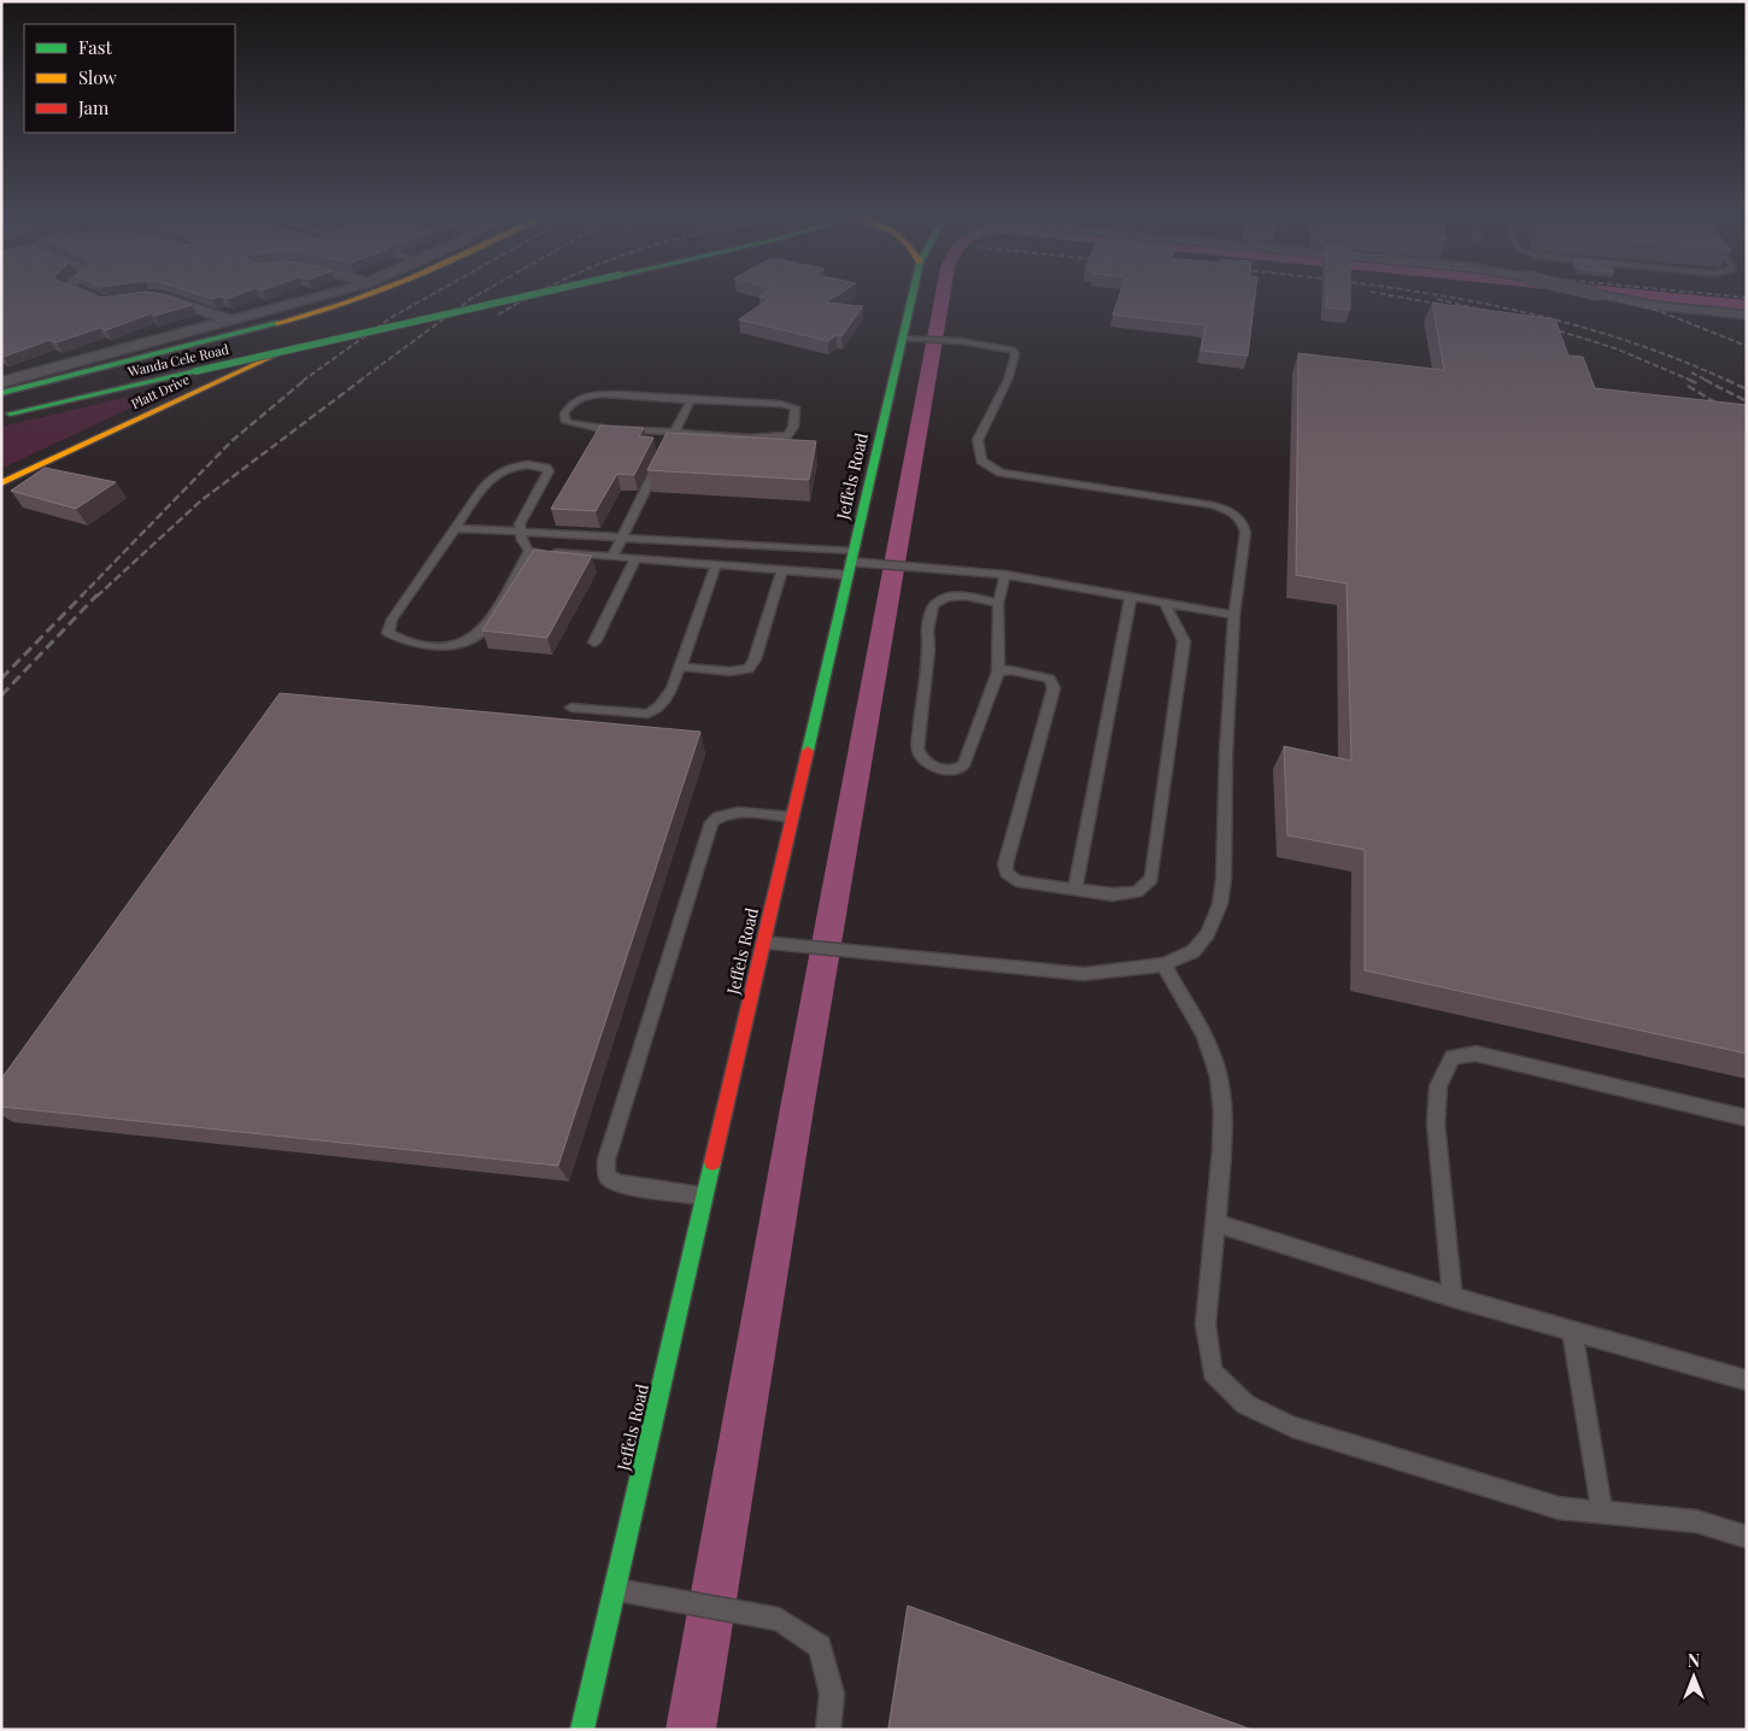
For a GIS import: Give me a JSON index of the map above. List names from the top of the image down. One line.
{"streets":{"street":["Wanda Cele Road","Platt Drive","Jeffels Road"]},"legend":["Fast","Slow","Jam"],"north":"top"}
